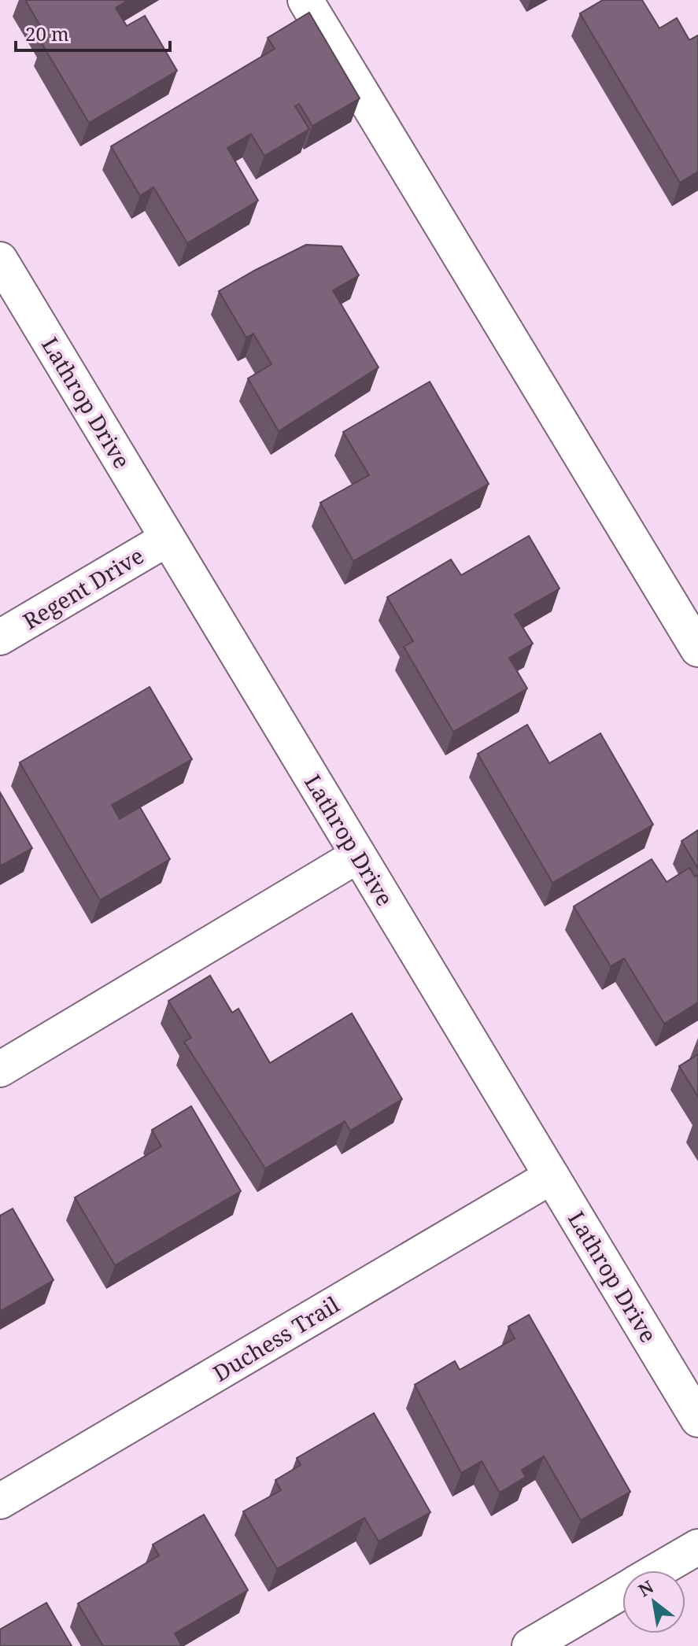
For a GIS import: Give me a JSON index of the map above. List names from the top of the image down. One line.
{"streets":{"street":["Lathrop Drive","Regent Drive","Duchess Trail"]},"crossings":[["Lathrop Drive","Regent Drive"],["Lathrop Drive","Duchess Trail"]],"scale_bar":"20 m","north":"top left"}
